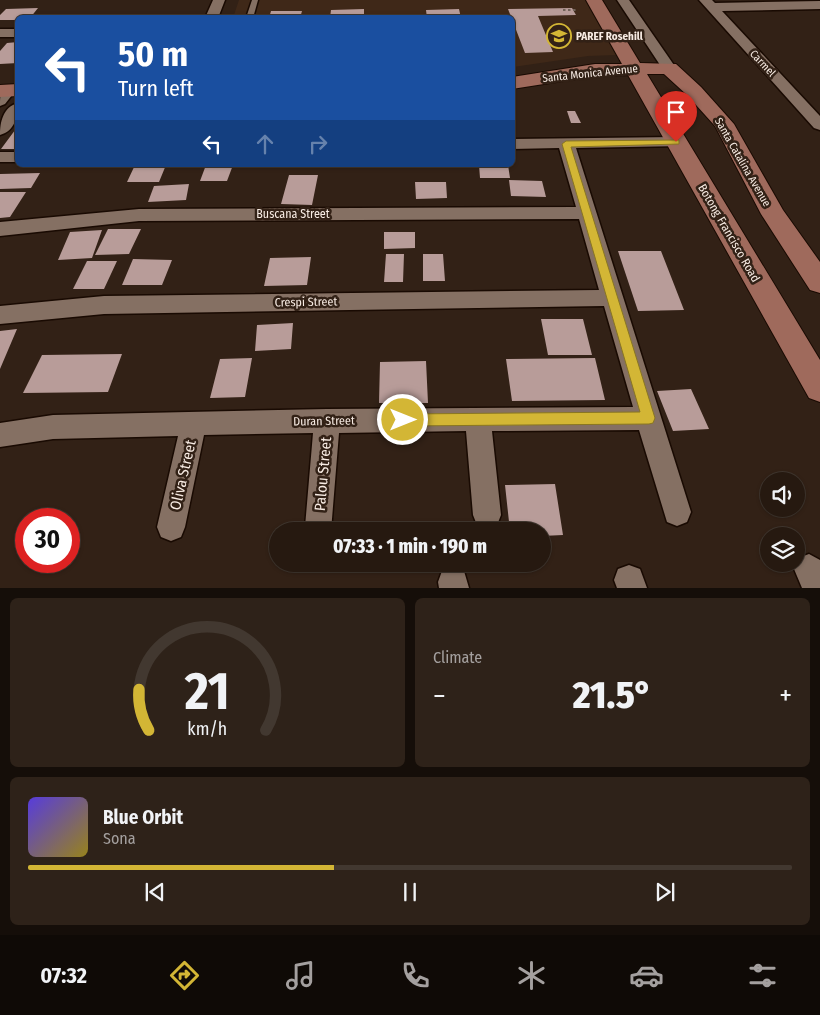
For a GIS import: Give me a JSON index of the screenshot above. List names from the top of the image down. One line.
{"streets":{"street":["Carmel","Santa Monica Avenue","Santa Catalina Avenue","Buscana Street","Botong Francisco Road","Crespi Street","Duran Street","Palou Street","Oliva Street"]},"crossings":[["Santa Monica Avenue","Santa Catalina Avenue"],["Santa Monica Avenue","Botong Francisco Road"],["Duran Street","Palou Street"],["Duran Street","Oliva Street"]],"places":{"school or university":["PAREF Rosehill"]},"page":{"turn":["50 m","Turn left"],"limit":"30","trip":"07:33 · 1 min · 190 m","tile":"Climate","heat":["−","21.5°","+"],"song":["Blue Orbit","Sona"],"tabs":"07:32","gauge":["21","km/h"]}}
